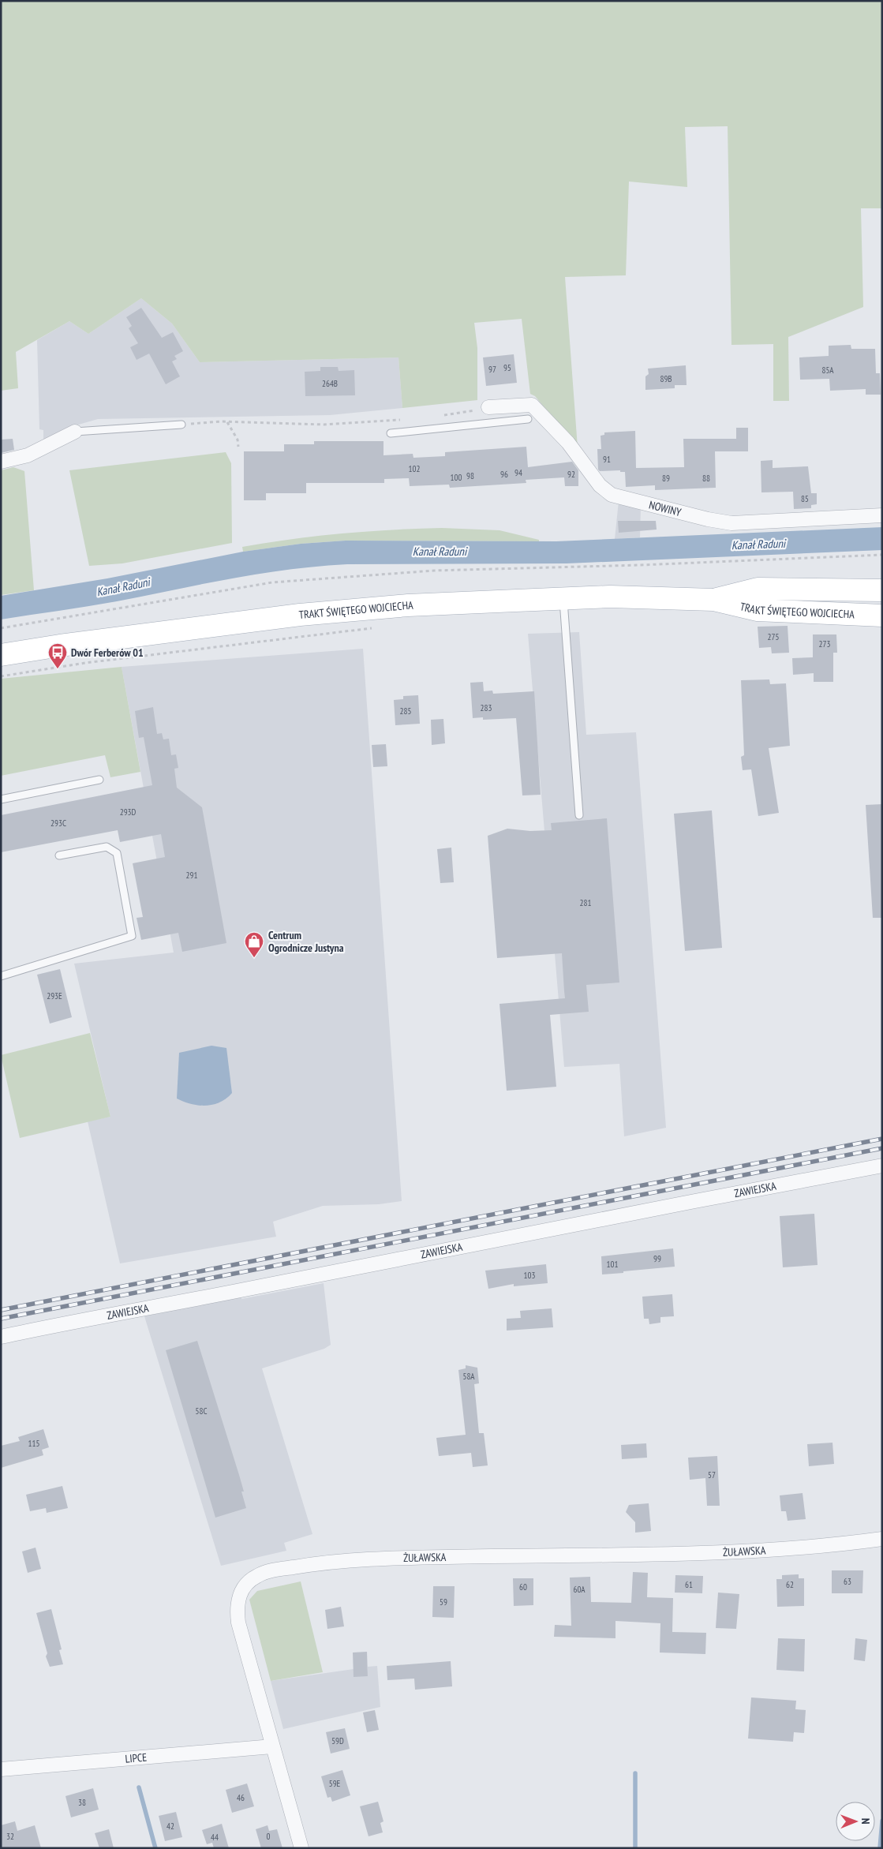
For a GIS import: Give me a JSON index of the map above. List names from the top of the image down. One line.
{"streets":{"main road":["TRAKT ŚWIĘTEGO WOJCIECHA"],"street":["NOWINY","ZAWIEJSKA","ŻUŁAWSKA","LIPCE"]},"crossings":[["ŻUŁAWSKA","LIPCE"]],"water":["Kanał Raduni"],"places":{"bus stop":["Dwór Ferberów 01"],"shop":["Centrum Ogrodnicze Justyna"]},"house_numbers":["95","97","85A","89B","264B","91","102","94","96","92","98","100","89","88","85","275","273","283","285","293D","293C","291","281","293E","99","101","103","58A","58C","115","57","63","61","62","60","60A","59","59D","59E","46","38","42","32","0","44"],"north":"right"}
